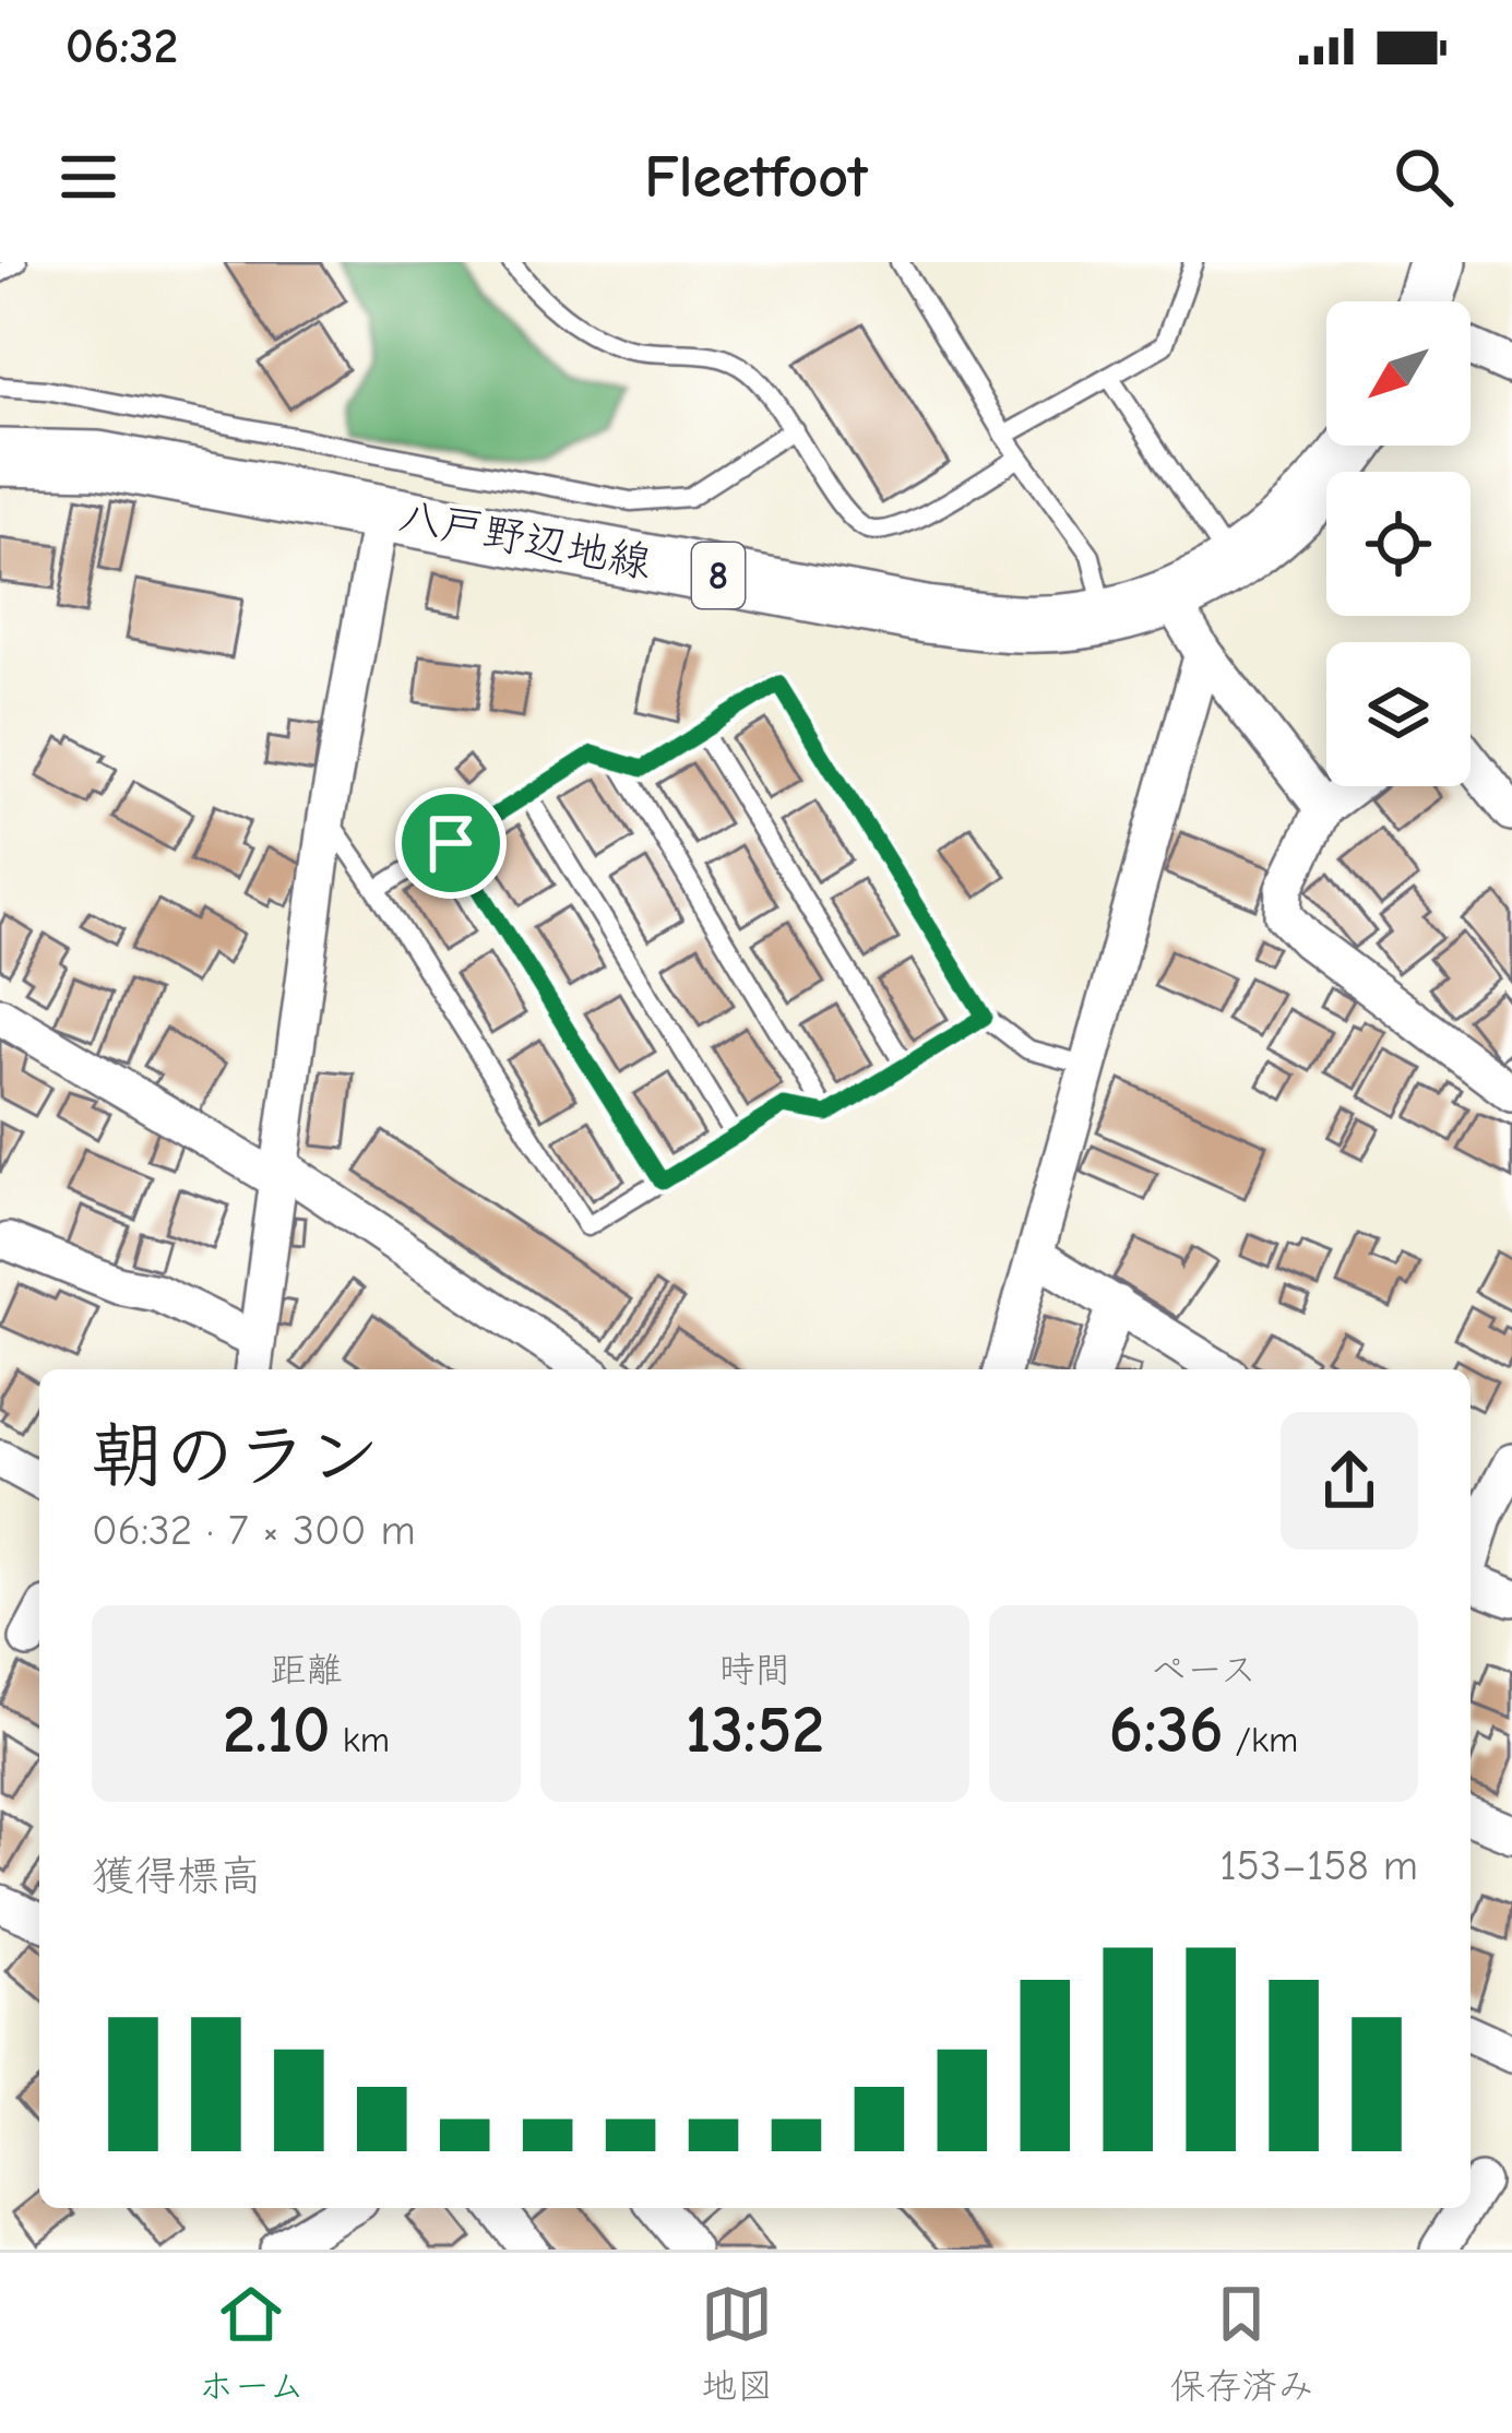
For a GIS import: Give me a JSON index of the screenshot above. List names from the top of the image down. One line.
{"streets":{"main road":["八戸野辺地線","8"]},"north":"bottom left","page":{"status":"06:32","header":"Fleetfoot","heading":["朝のラン","06:32 · 7 × 300 m"],"stats":[["距離","2.10 km"],["時間","13:52"],["ペース","6:36 /km"]],"chart":["獲得標高","153–158 m"],"tabs":["ホーム","地図","保存済み"]}}
